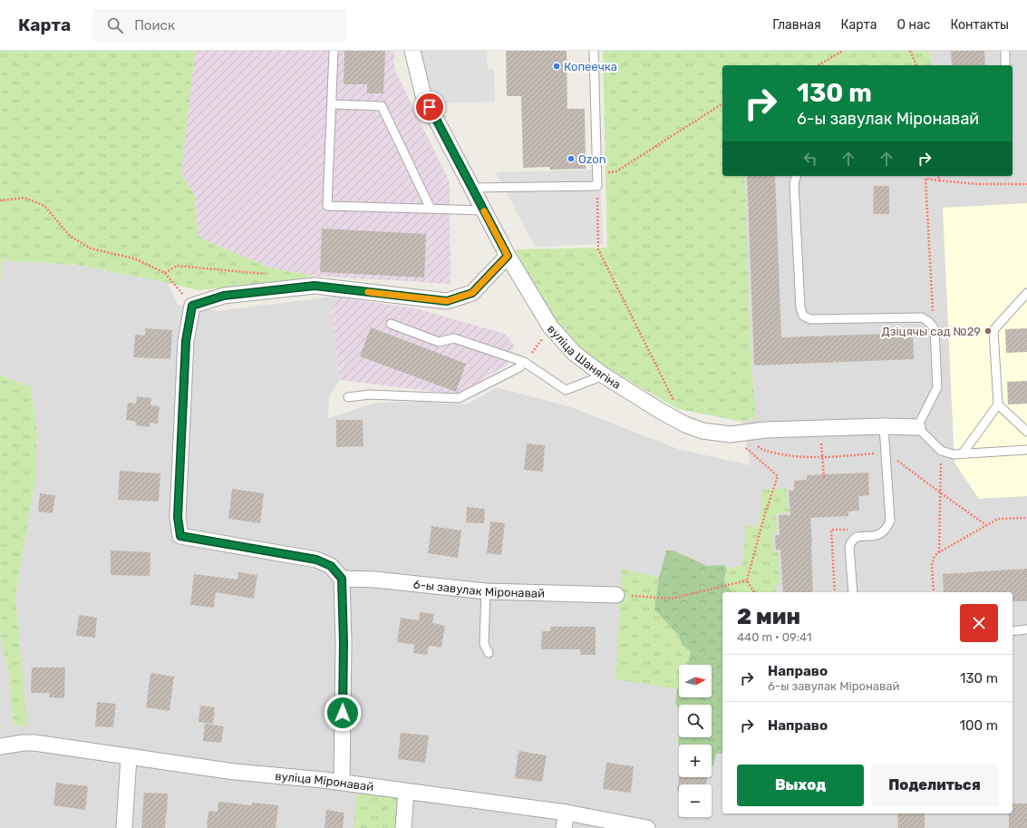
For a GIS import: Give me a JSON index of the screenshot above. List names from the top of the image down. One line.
{"streets":{"street":["вуліца Шанягіна","6-ы завулак Міронавай","вуліца Міронавай"]},"places":["Копеечка","Ozon","Дзіцячы сад №29"],"north":"right","page":{"header":"Карта","search":"Поиск","nav":["Главная","Карта","О нас","Контакты"],"turn":["130 m","6-ы завулак Міронавай"],"heading":["2 мин","440 m · 09:41"],"list":[{"name":"Направо","note":"6-ы завулак Міронавай","value":"130 m"},{"name":"Направо","value":"100 m"}],"map_buttons":["+","−"],"buttons":["Выход","Поделиться"]}}
